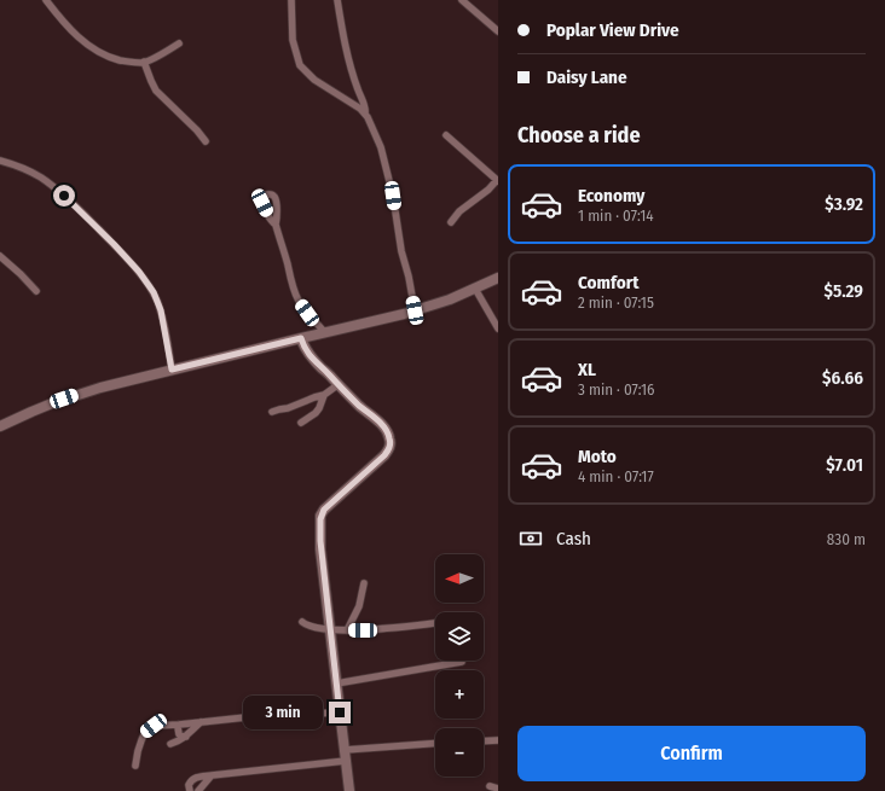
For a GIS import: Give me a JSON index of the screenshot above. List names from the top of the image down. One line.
{"north":"left","page":{"banner":["Poplar View Drive","Daisy Lane"],"heading":"Choose a ride","list":[{"name":"Economy","note":"1 min · 07:14","value":"$3.92"},{"name":"Comfort","note":"2 min · 07:15","value":"$5.29"},{"name":"XL","note":"3 min · 07:16","value":"$6.66"},{"name":"Moto","note":"4 min · 07:17","value":"$7.01"}],"pay":["Cash","830 m"],"map_buttons":["+","−"],"bubble":"3 min","buttons":"Confirm"}}
